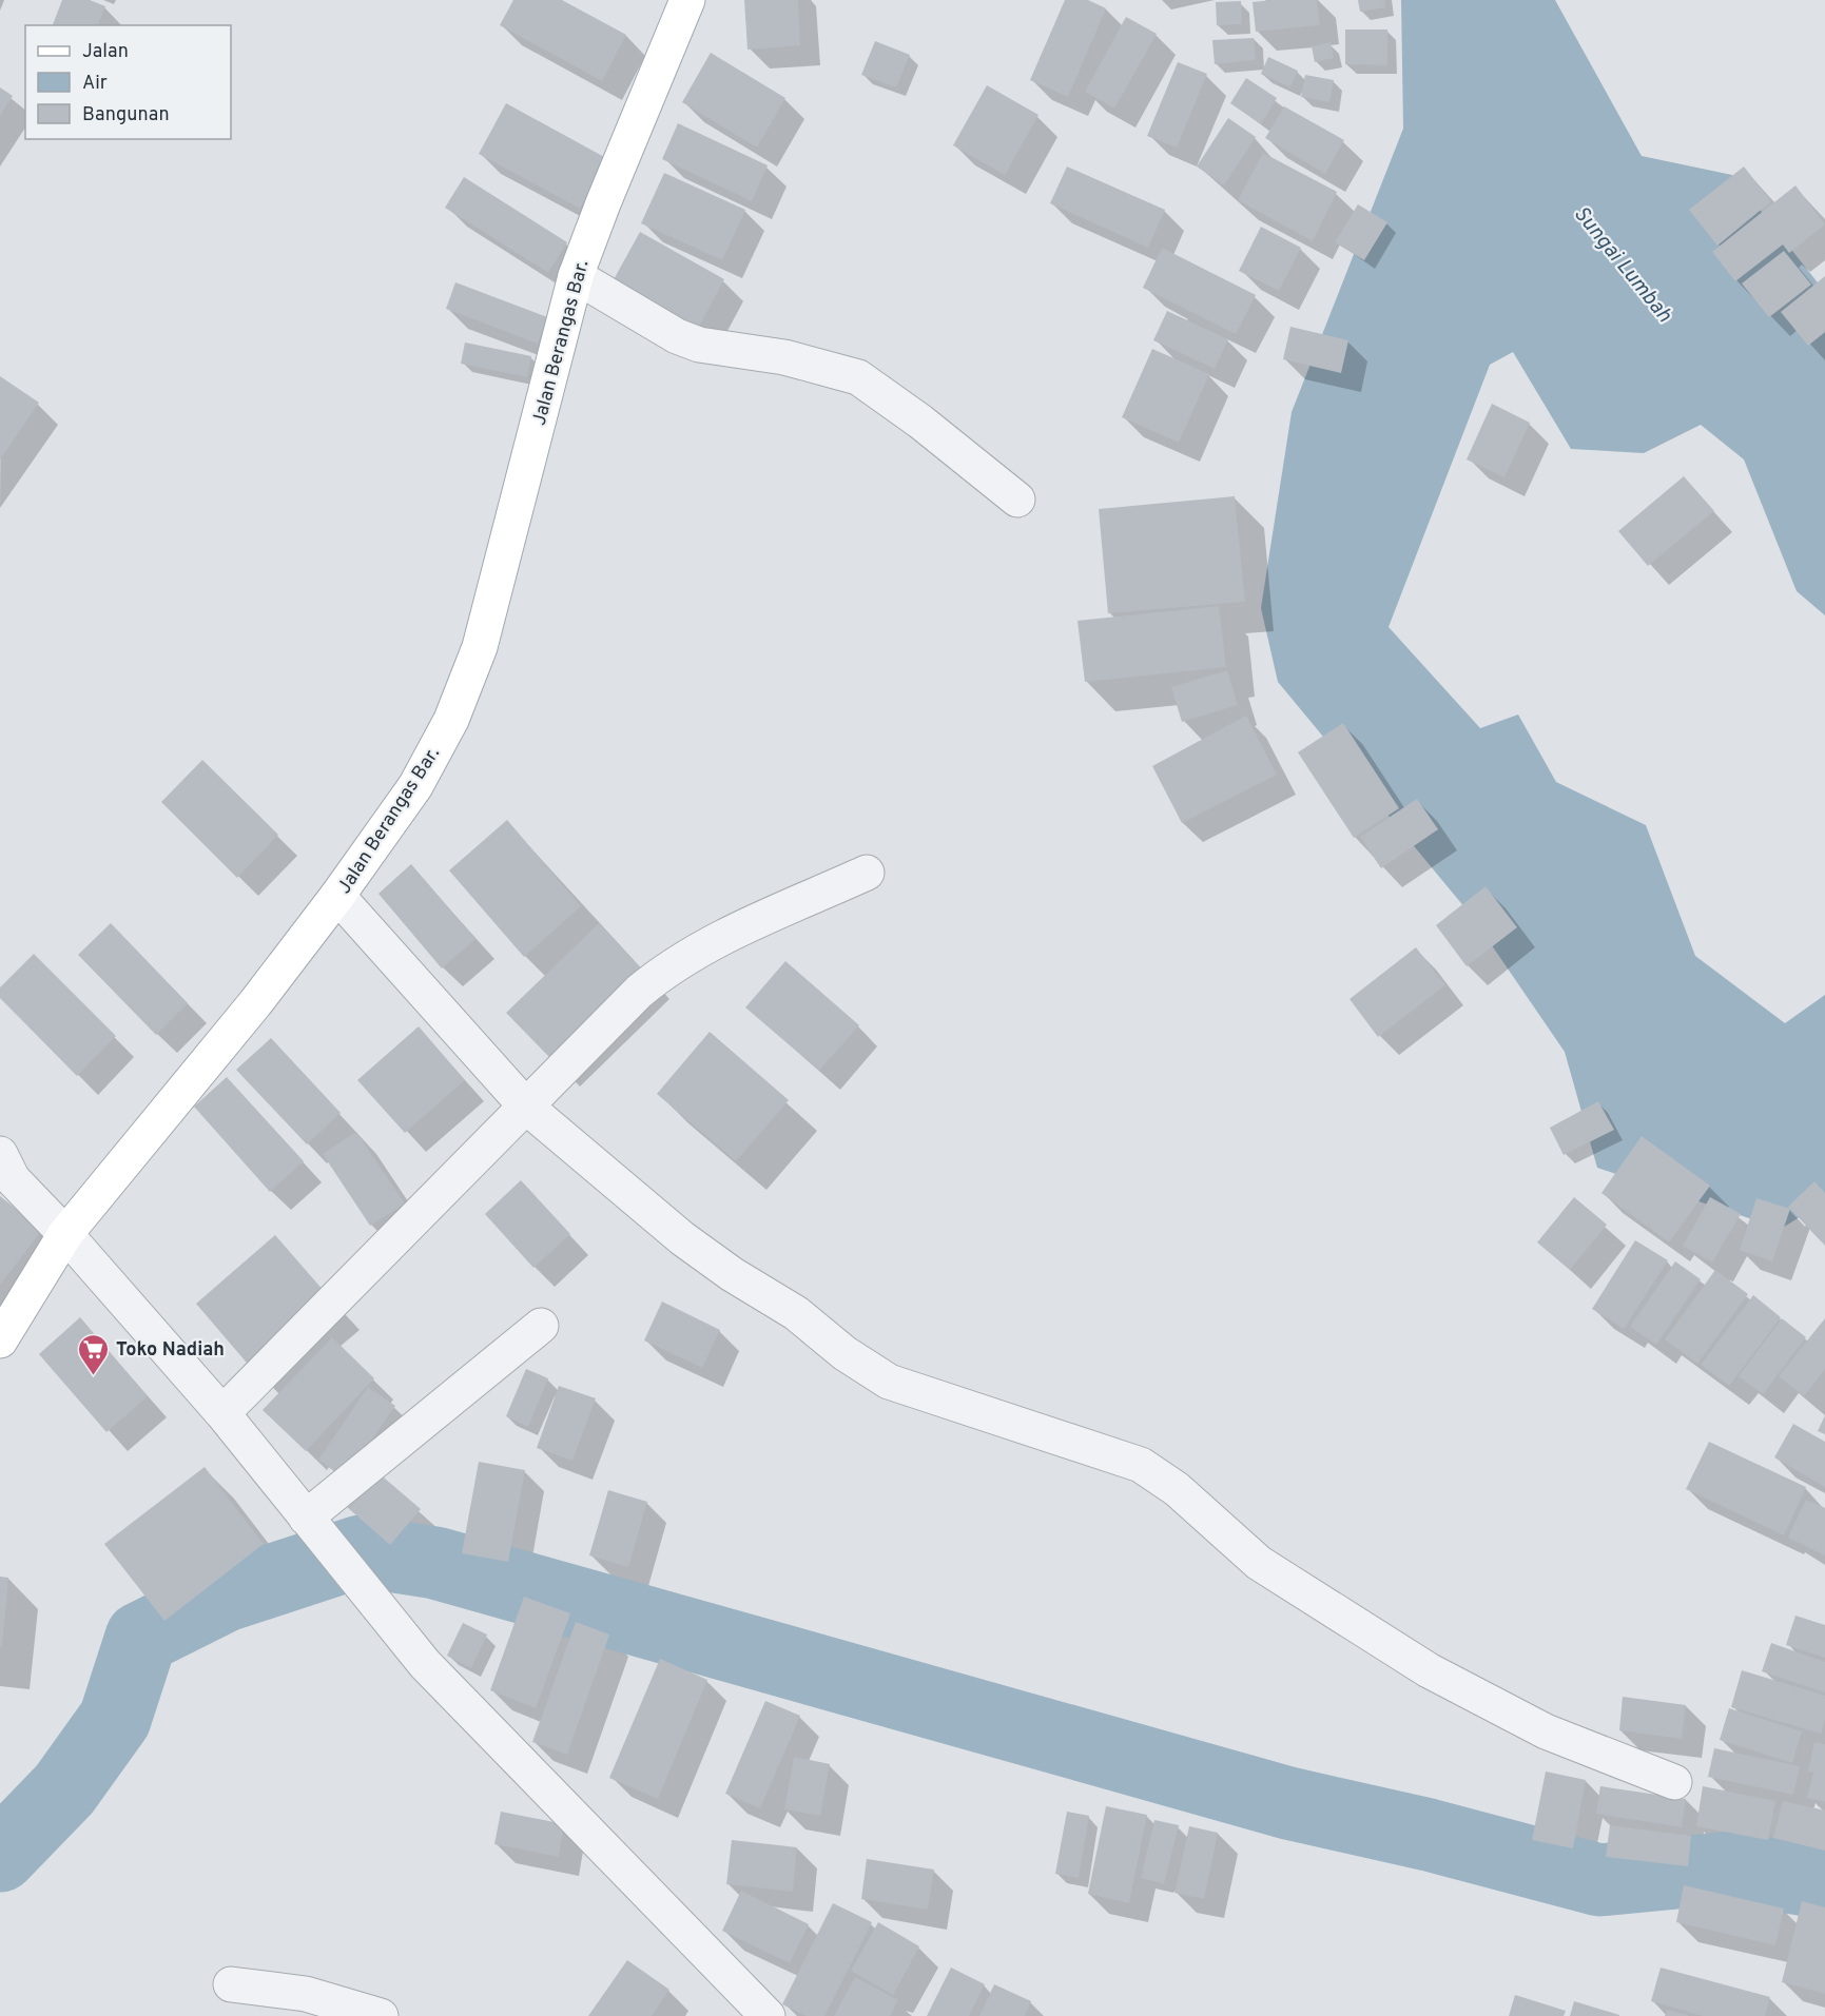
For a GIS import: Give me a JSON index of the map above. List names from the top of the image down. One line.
{"streets":{"main road":["Jalan Berangas Bar."]},"water":["Sungai Lumbah"],"places":{"supermarket":["Toko Nadiah"]},"legend":["Jalan","Air","Bangunan"]}
